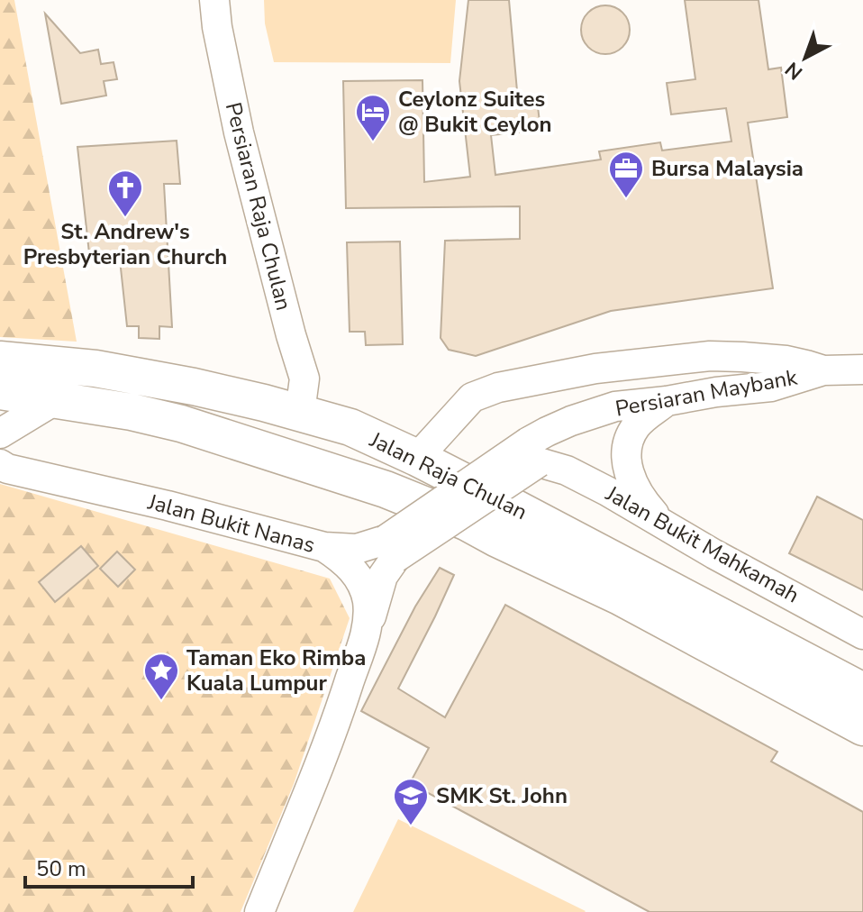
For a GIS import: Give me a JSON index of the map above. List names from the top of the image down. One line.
{"streets":{"main road":["Jalan Raja Chulan"],"street":["Persiaran Raja Chulan","Persiaran Maybank","Jalan Bukit Nanas","Jalan Bukit Mahkamah"]},"crossings":[["Persiaran Raja Chulan","Jalan Raja Chulan"],["Persiaran Maybank","Jalan Raja Chulan"],["Persiaran Maybank","Jalan Bukit Nanas"],["Persiaran Maybank","Jalan Bukit Mahkamah"]],"places":{"hotel":["Ceylonz Suites @ Bukit Ceylon"],"office":["Bursa Malaysia"],"church":["St. Andrew's Presbyterian Church"],"place":["Taman Eko Rimba Kuala Lumpur"],"school or university":["SMK St. John"]},"scale_bar":"50 m","north":"bottom left"}
